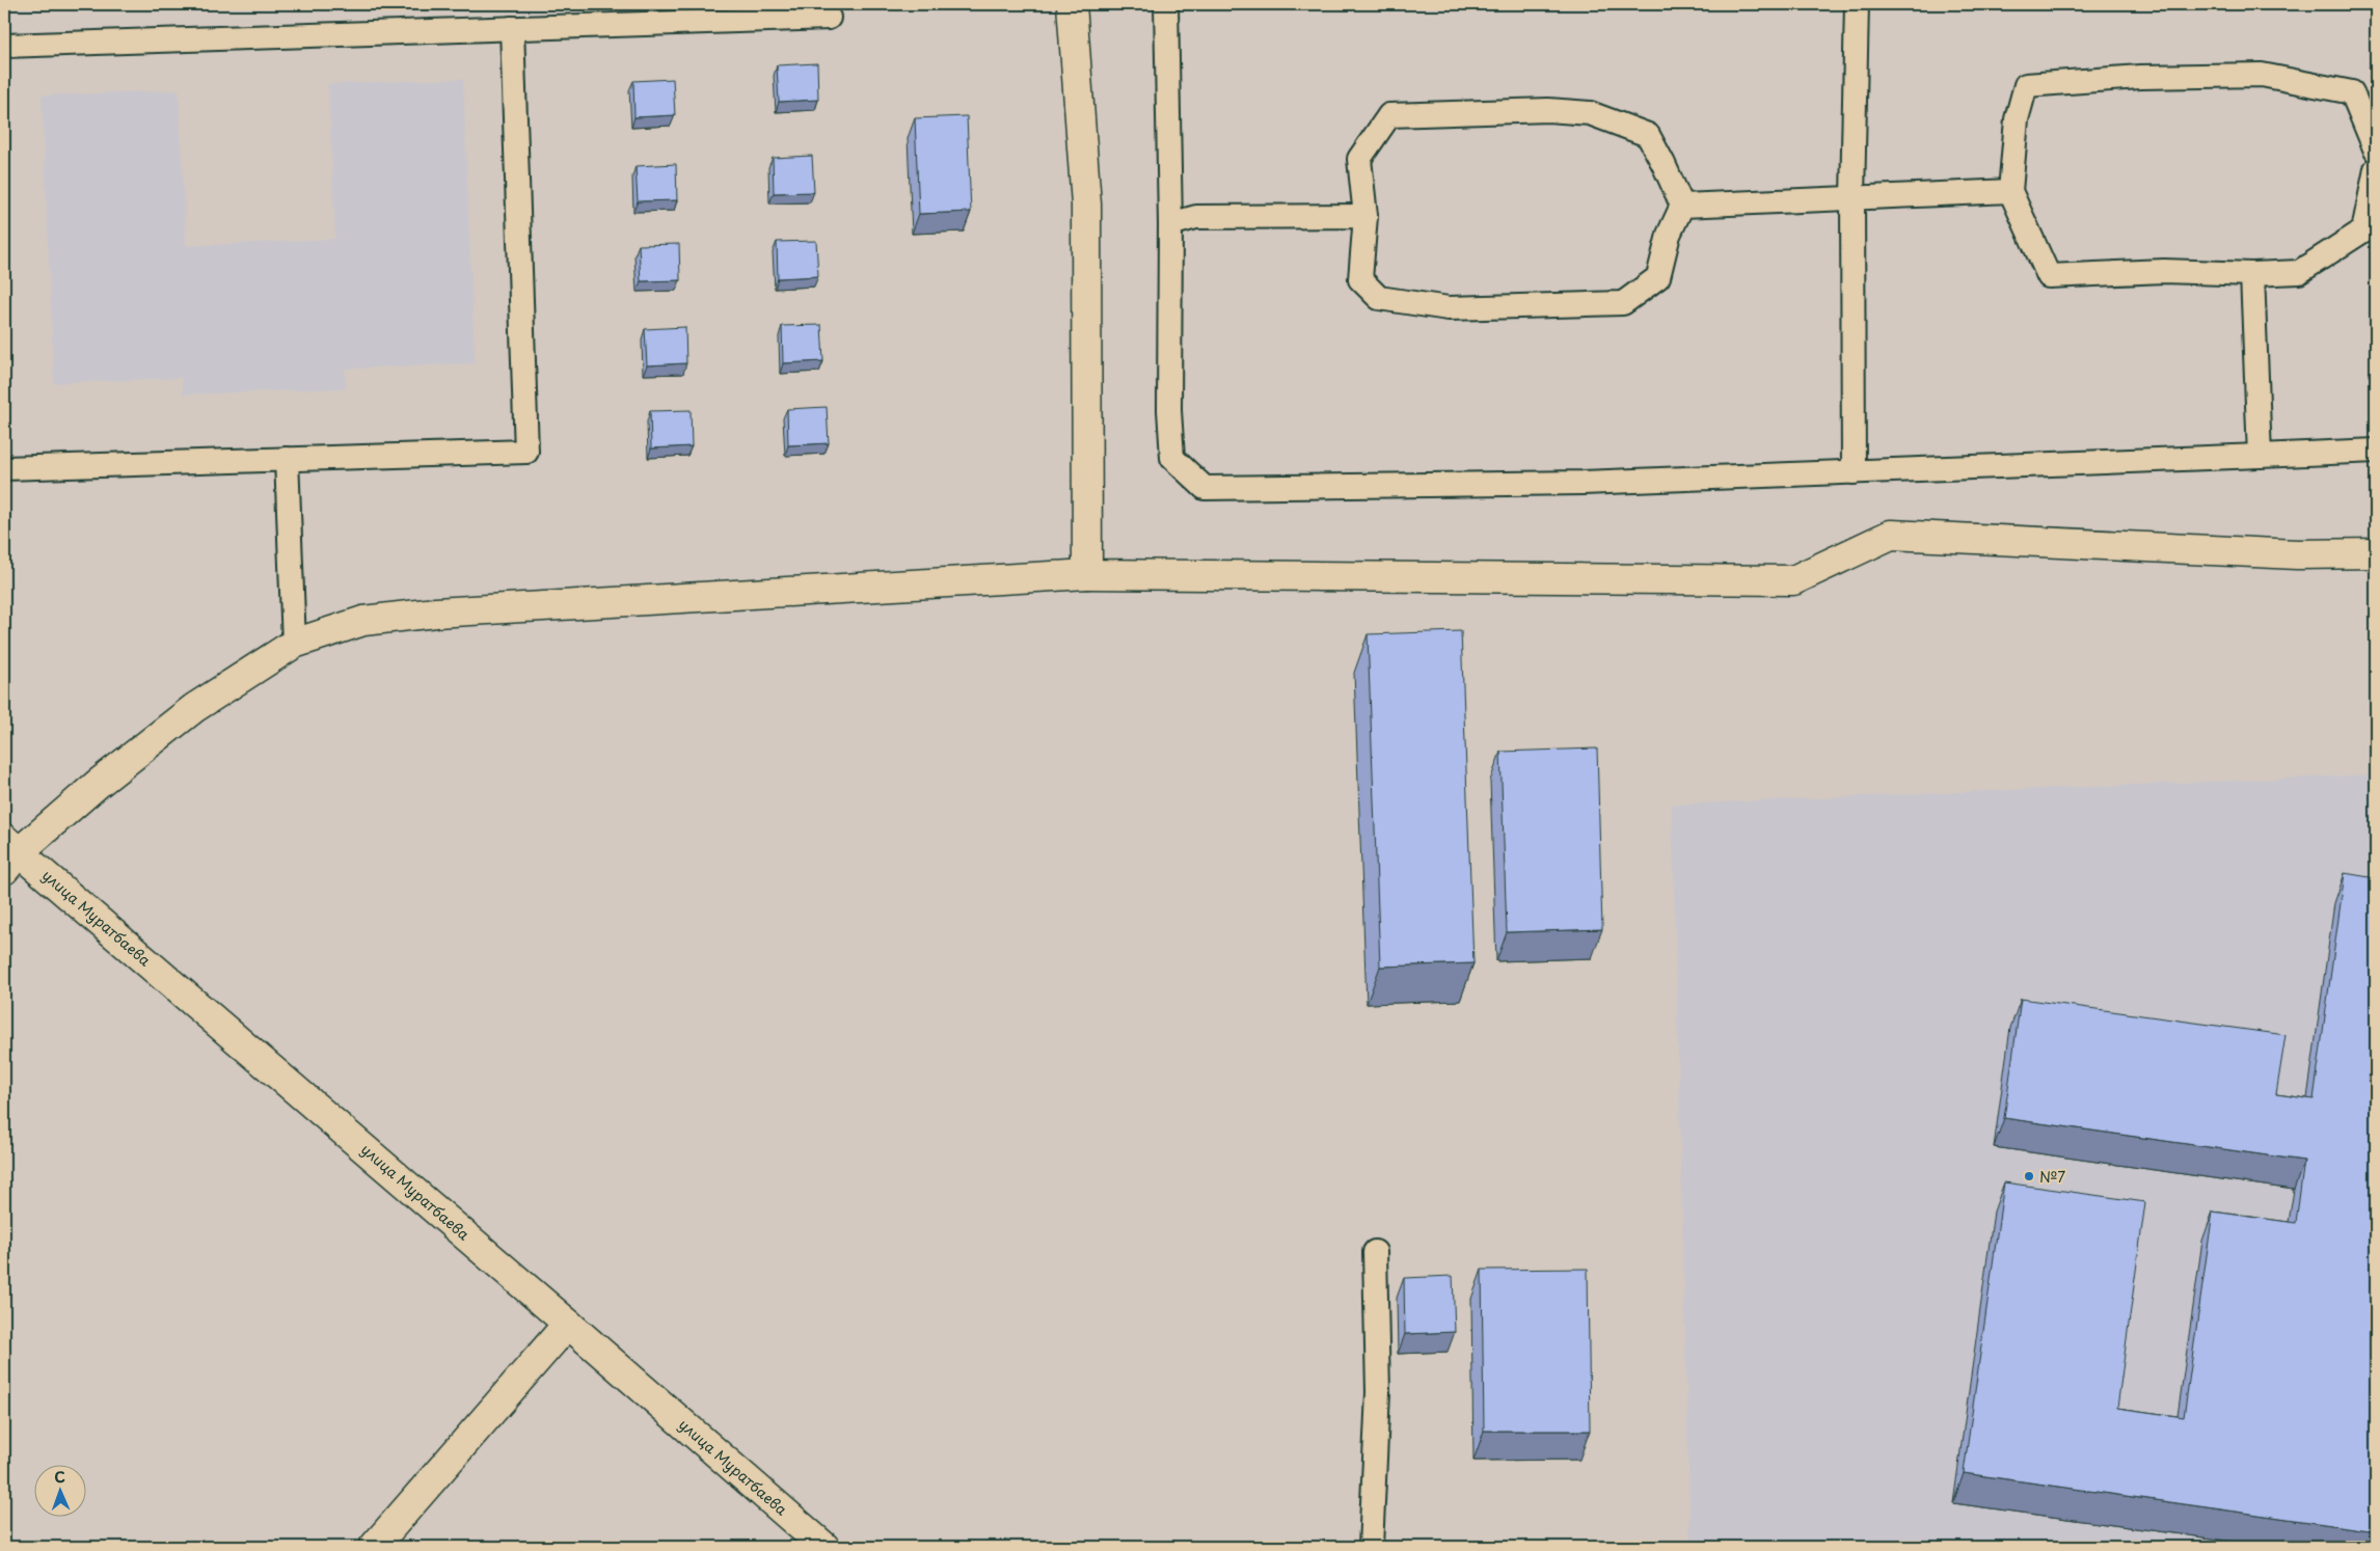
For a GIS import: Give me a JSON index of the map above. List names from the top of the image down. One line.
{"streets":{"street":["улица Муратбаева"]},"places":["№7"],"north":"top"}
